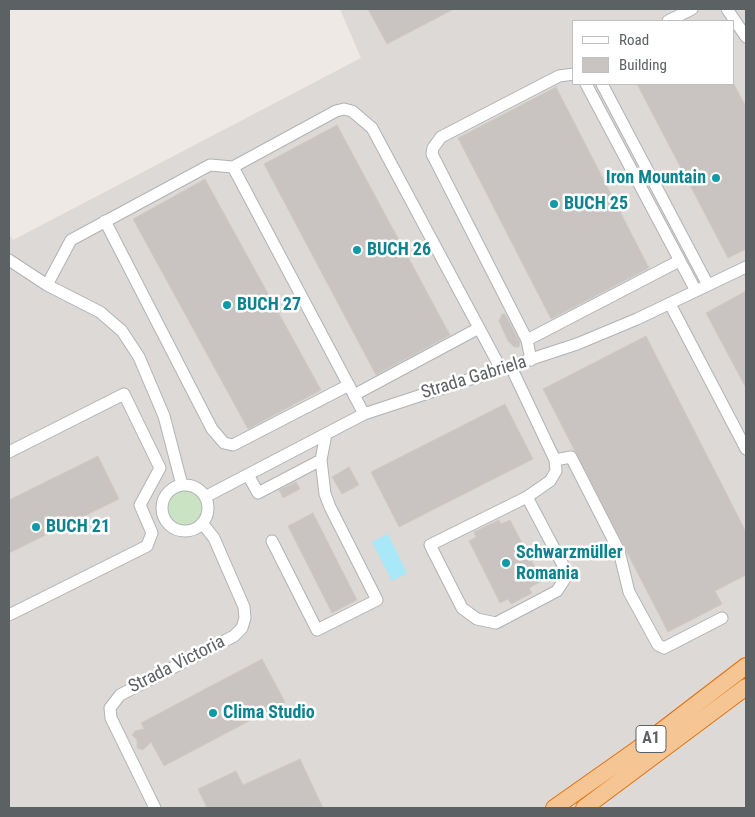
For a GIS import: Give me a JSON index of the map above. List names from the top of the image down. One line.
{"streets":{"highway":["A1"],"street":["Strada Gabriela","Strada Victoria"]},"crossings":[["Strada Gabriela","Strada Victoria"]],"places":["Iron Mountain","BUCH 25","BUCH 26","BUCH 27","BUCH 21","Schwarzmüller Romania","Clima Studio"],"legend":["Road","Building"]}
